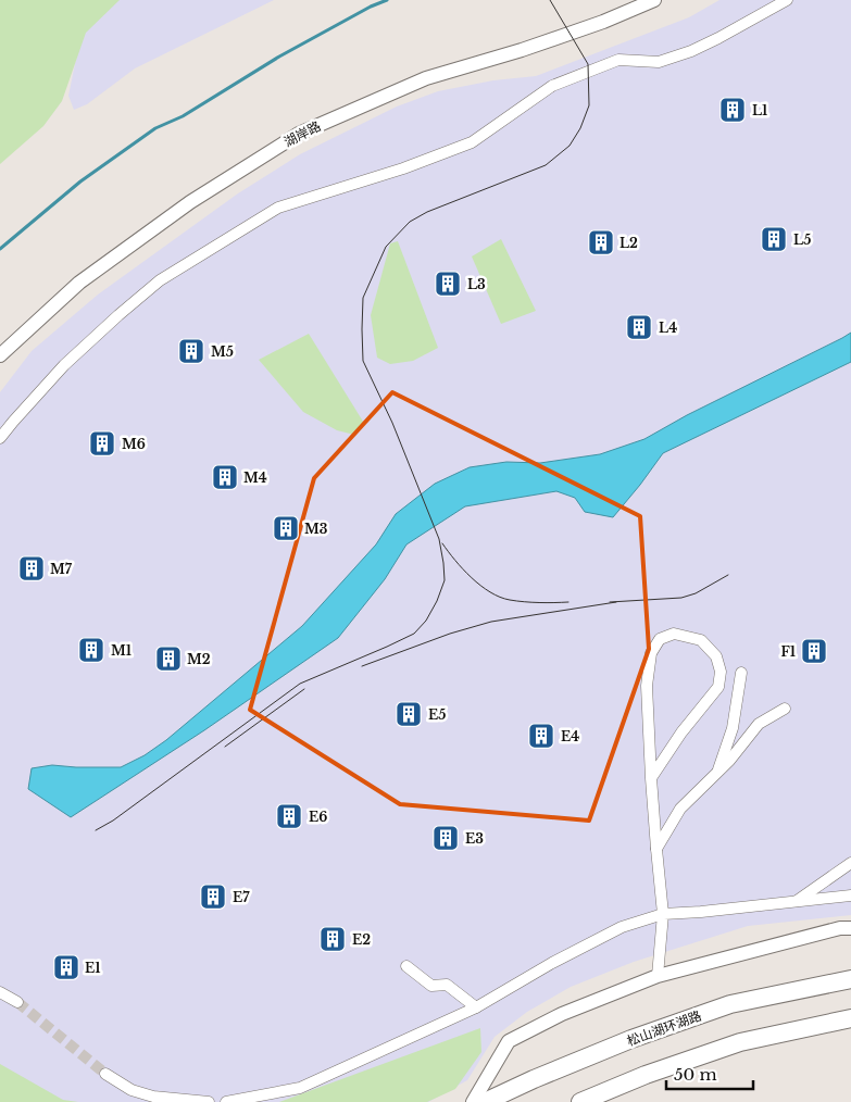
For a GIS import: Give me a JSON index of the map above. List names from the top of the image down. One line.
{"streets":{"main road":["松山湖环湖路"],"street":["湖岸路"]},"places":{"building":["L1","L5","L2","L3","L4","M5","M6","M4","M3","M7","M1","F1","M2","E5","E4","E6","E3","E7","E2","E1"]},"scale_bar":"50 m"}
